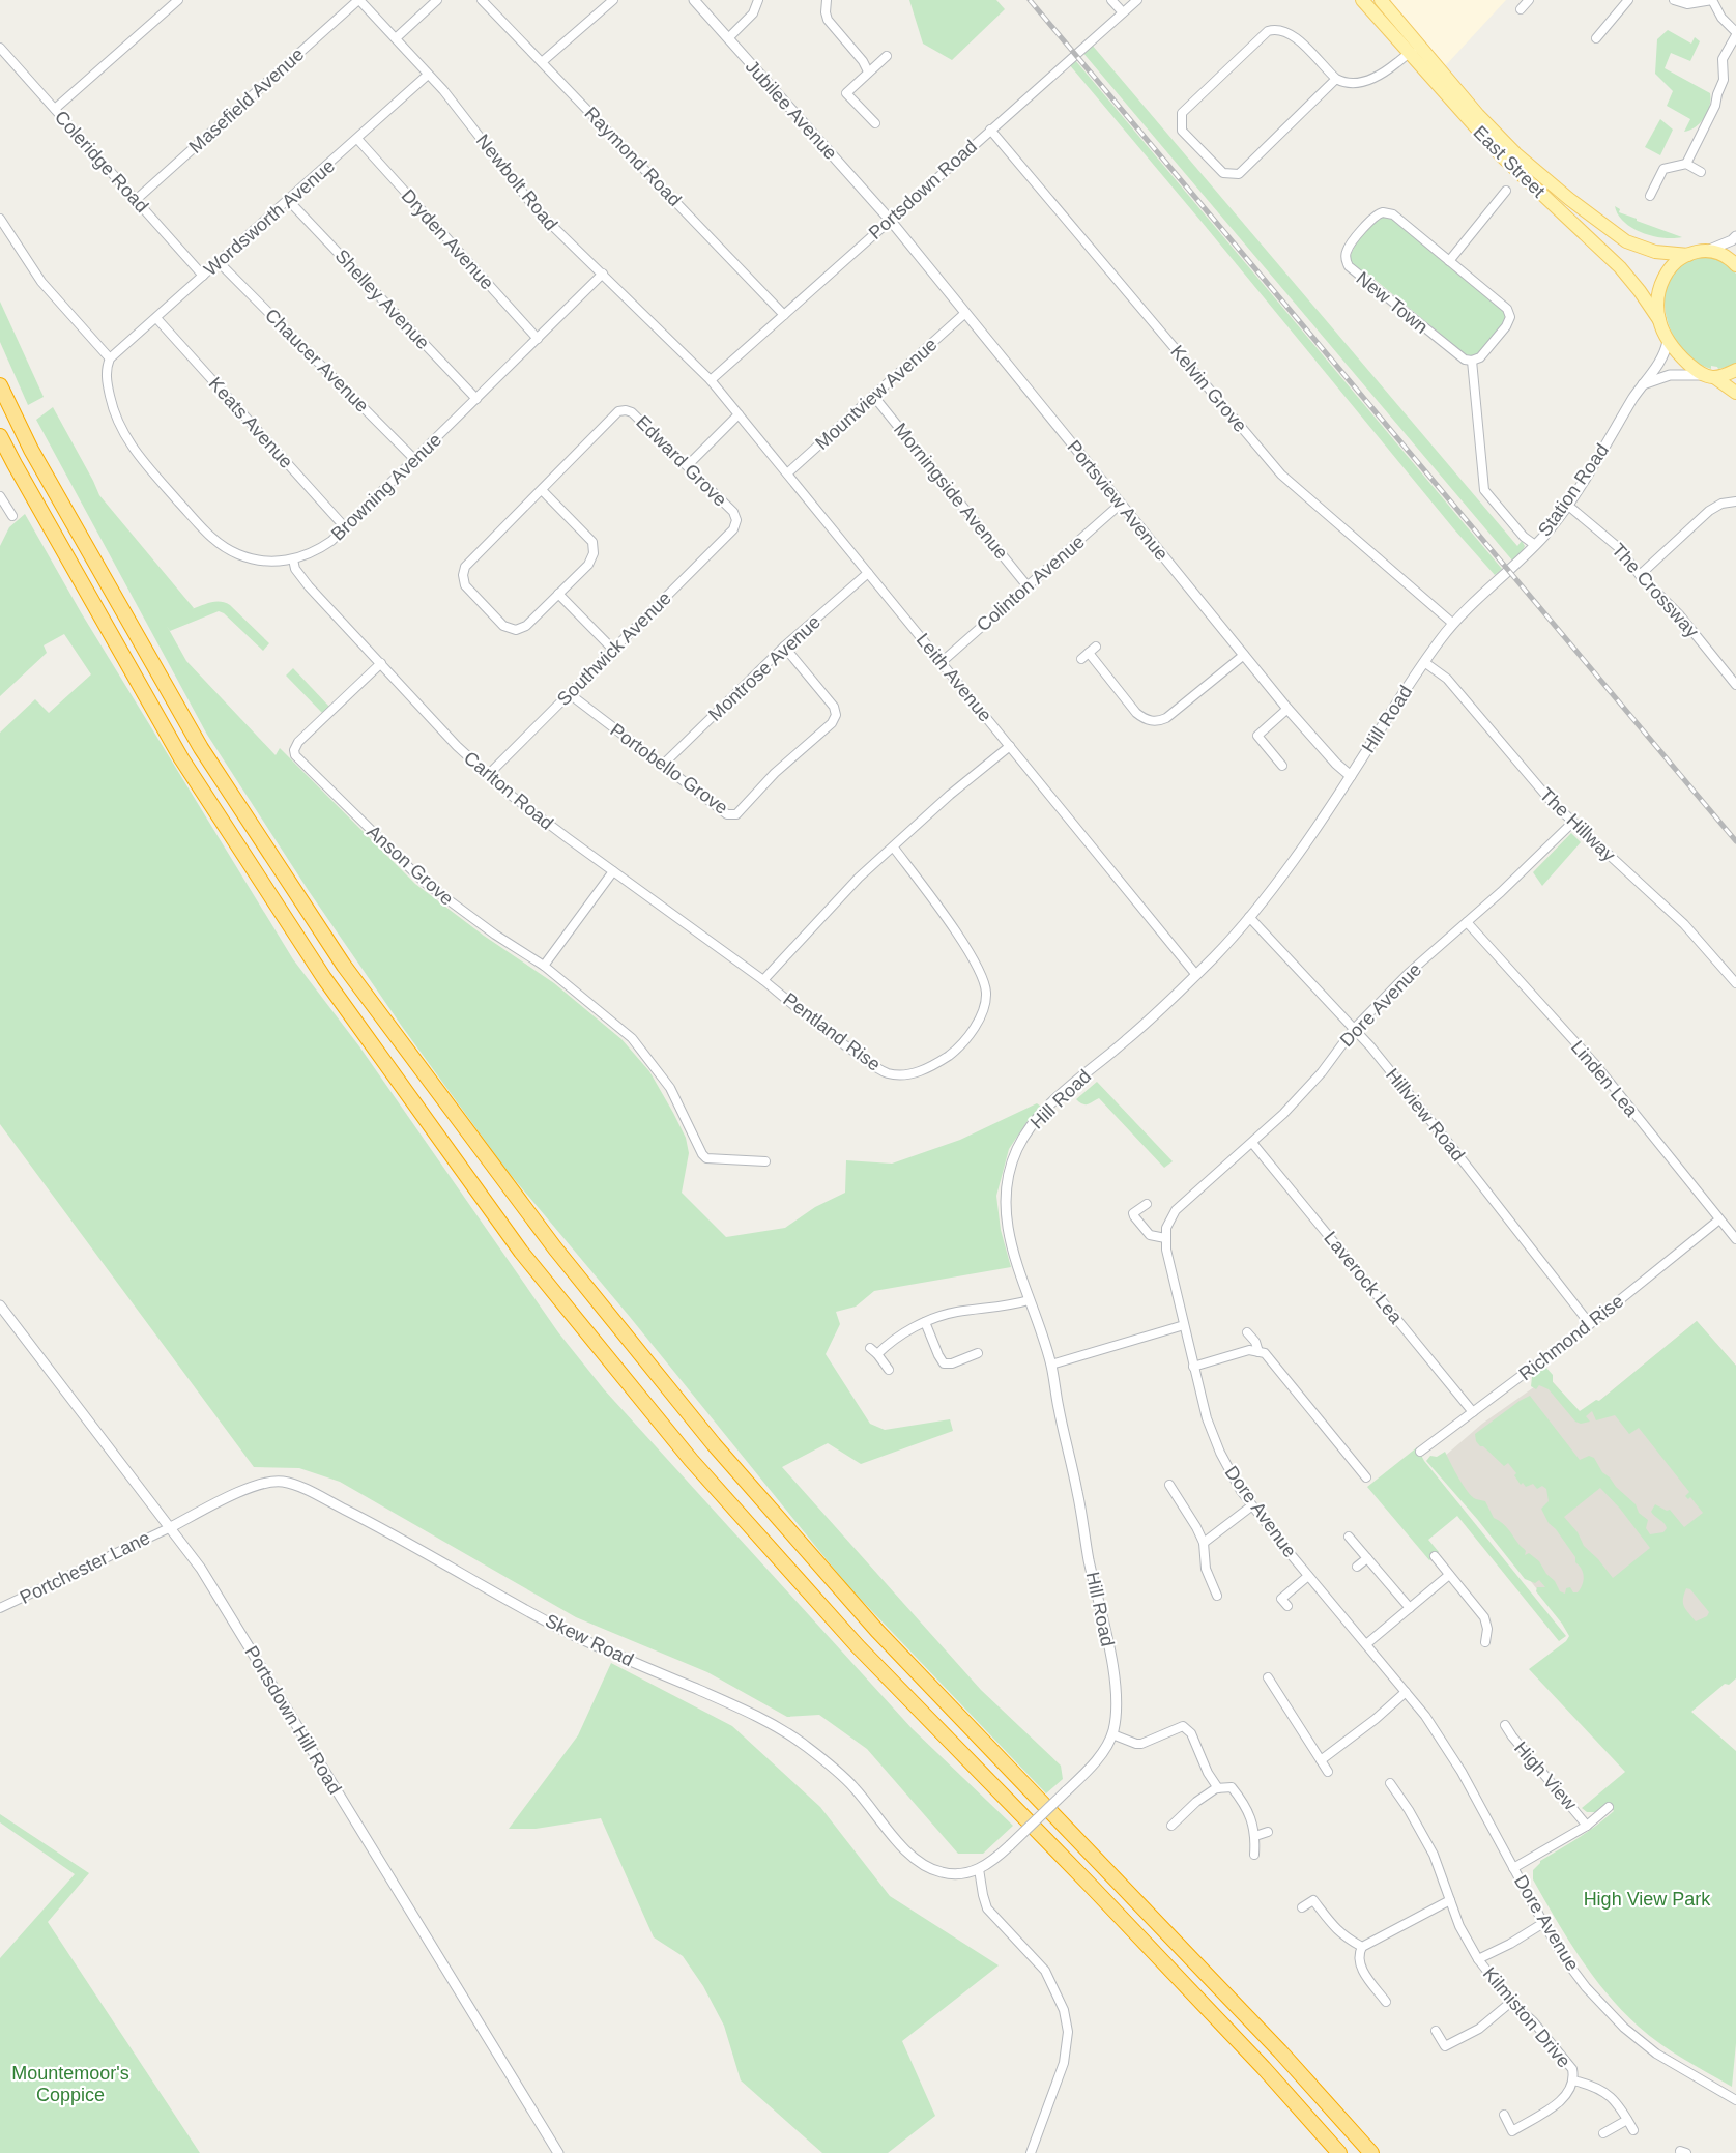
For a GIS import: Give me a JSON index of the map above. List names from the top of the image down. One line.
{"streets":{"main road":["East Street"],"street":["Masefield Avenue","Jubilee Avenue","Raymond Road","Coleridge Road","Newbolt Road","Portsdown Road","Wordsworth Avenue","Dryden Avenue","Shelley Avenue","New Town","Chaucer Avenue","Kelvin Grove","Mountview Avenue","Keats Avenue","Edward Grove","Browning Avenue","Station Road","Morningside Avenue","Portsview Avenue","Colinton Avenue","The Crossway","Southwick Avenue","Montrose Avenue","Leith Avenue","Hill Road","Portobello Grove","Carlton Road","The Hillway","Anson Grove","Dore Avenue","Pentland Rise","Linden Lea","Hillview Road","Laverock Lea","Richmond Rise","Portchester Lane","Skew Road","Portsdown Hill Road","High View","Kilmiston Drive"]},"crossings":[["Masefield Avenue","Coleridge Road"],["Masefield Avenue","Newbolt Road"],["Jubilee Avenue","Portsdown Road"],["Jubilee Avenue","Portsview Avenue"],["Raymond Road","Portsdown Road"],["Coleridge Road","Wordsworth Avenue"],["Newbolt Road","Portsdown Road"],["Newbolt Road","Wordsworth Avenue"],["Newbolt Road","Browning Avenue"],["Newbolt Road","Leith Avenue"],["Portsdown Road","Kelvin Grove"],["Portsdown Road","Portsview Avenue"],["Portsdown Road","Leith Avenue"],["Wordsworth Avenue","Dryden Avenue"],["Wordsworth Avenue","Shelley Avenue"],["Wordsworth Avenue","Chaucer Avenue"],["Wordsworth Avenue","Keats Avenue"],["Wordsworth Avenue","Browning Avenue"],["Dryden Avenue","Browning Avenue"],["Shelley Avenue","Browning Avenue"],["Chaucer Avenue","Browning Avenue"],["Kelvin Grove","Hill Road"],["Mountview Avenue","Morningside Avenue"],["Mountview Avenue","Portsview Avenue"],["Mountview Avenue","Leith Avenue"],["Keats Avenue","Browning Avenue"],["Edward Grove","Southwick Avenue"],["Browning Avenue","Carlton Road"],["Station Road","The Crossway"],["Station Road","Hill Road"],["Morningside Avenue","Colinton Avenue"],["Portsview Avenue","Colinton Avenue"],["Portsview Avenue","Hill Road"],["Colinton Avenue","Leith Avenue"],["Southwick Avenue","Portobello Grove"],["Southwick Avenue","Carlton Road"],["Montrose Avenue","Leith Avenue"],["Montrose Avenue","Portobello Grove"],["Leith Avenue","Hill Road"],["Leith Avenue","Pentland Rise"],["Hill Road","The Hillway"],["Hill Road","Hillview Road"],["Hill Road","Skew Road"],["Carlton Road","Anson Grove"],["Carlton Road","Pentland Rise"],["The Hillway","Dore Avenue"],["Dore Avenue","Linden Lea"],["Dore Avenue","Hillview Road"],["Dore Avenue","Laverock Lea"],["Dore Avenue","High View"],["Dore Avenue","Kilmiston Drive"],["Linden Lea","Richmond Rise"],["Hillview Road","Richmond Rise"],["Laverock Lea","Richmond Rise"],["Portchester Lane","Skew Road"],["Portchester Lane","Portsdown Hill Road"],["Skew Road","Portsdown Hill Road"]],"parks":["High View Park","Mountemoor's Coppice"]}
